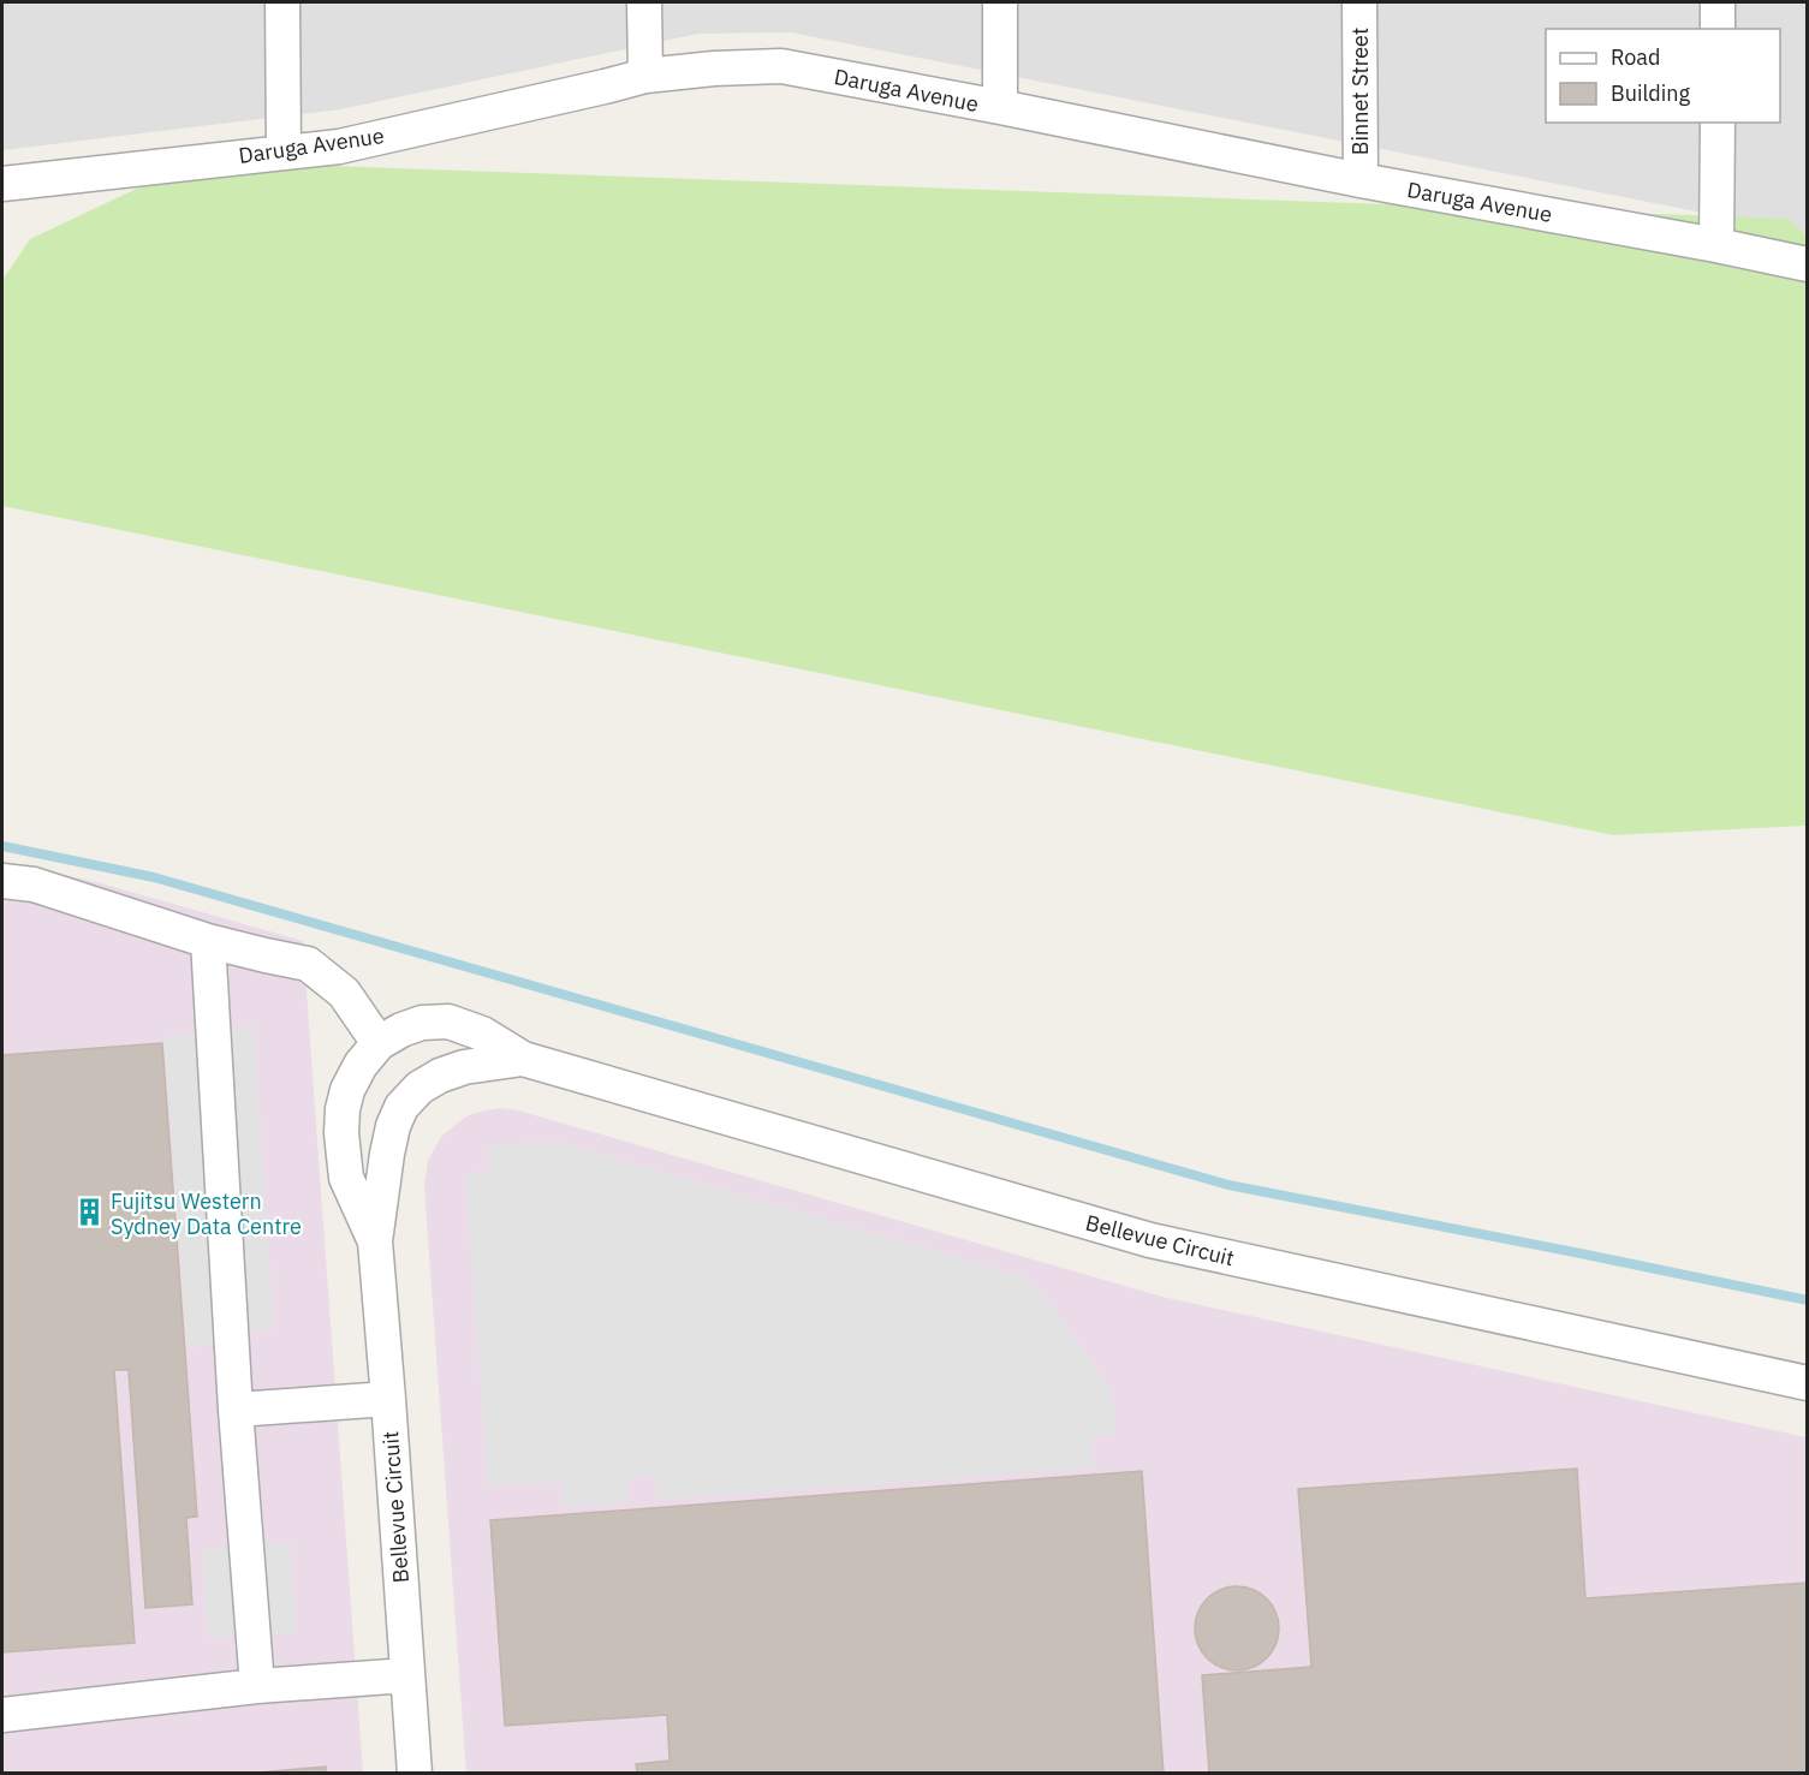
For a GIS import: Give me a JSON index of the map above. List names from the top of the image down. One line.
{"streets":{"street":["Daruga Avenue","Binnet Street","Bellevue Circuit"]},"crossings":[["Daruga Avenue","Binnet Street"]],"places":{"building":["Fujitsu Western Sydney Data Centre"]},"legend":["Road","Building"]}
